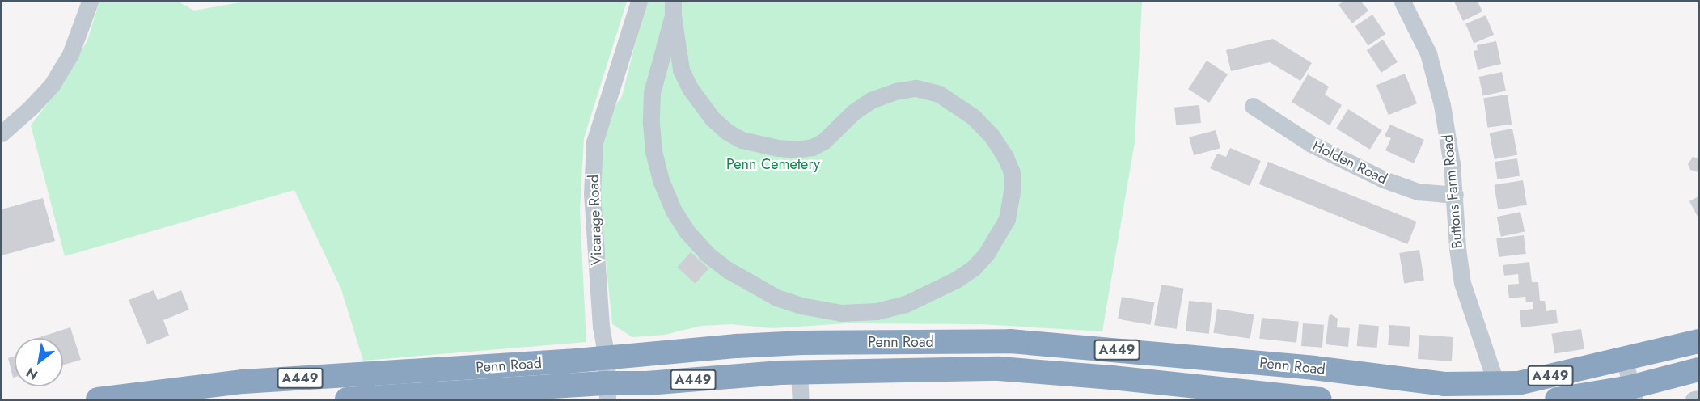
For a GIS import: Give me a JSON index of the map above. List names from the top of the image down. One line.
{"streets":{"highway":["Penn Road","A449"],"street":["Holden Road","Buttons Farm Road","Vicarage Road"]},"crossings":[["Holden Road","Buttons Farm Road"],["Buttons Farm Road","Penn Road"],["Vicarage Road","Penn Road"]],"parks":["Penn Cemetery"],"north":"bottom left"}
